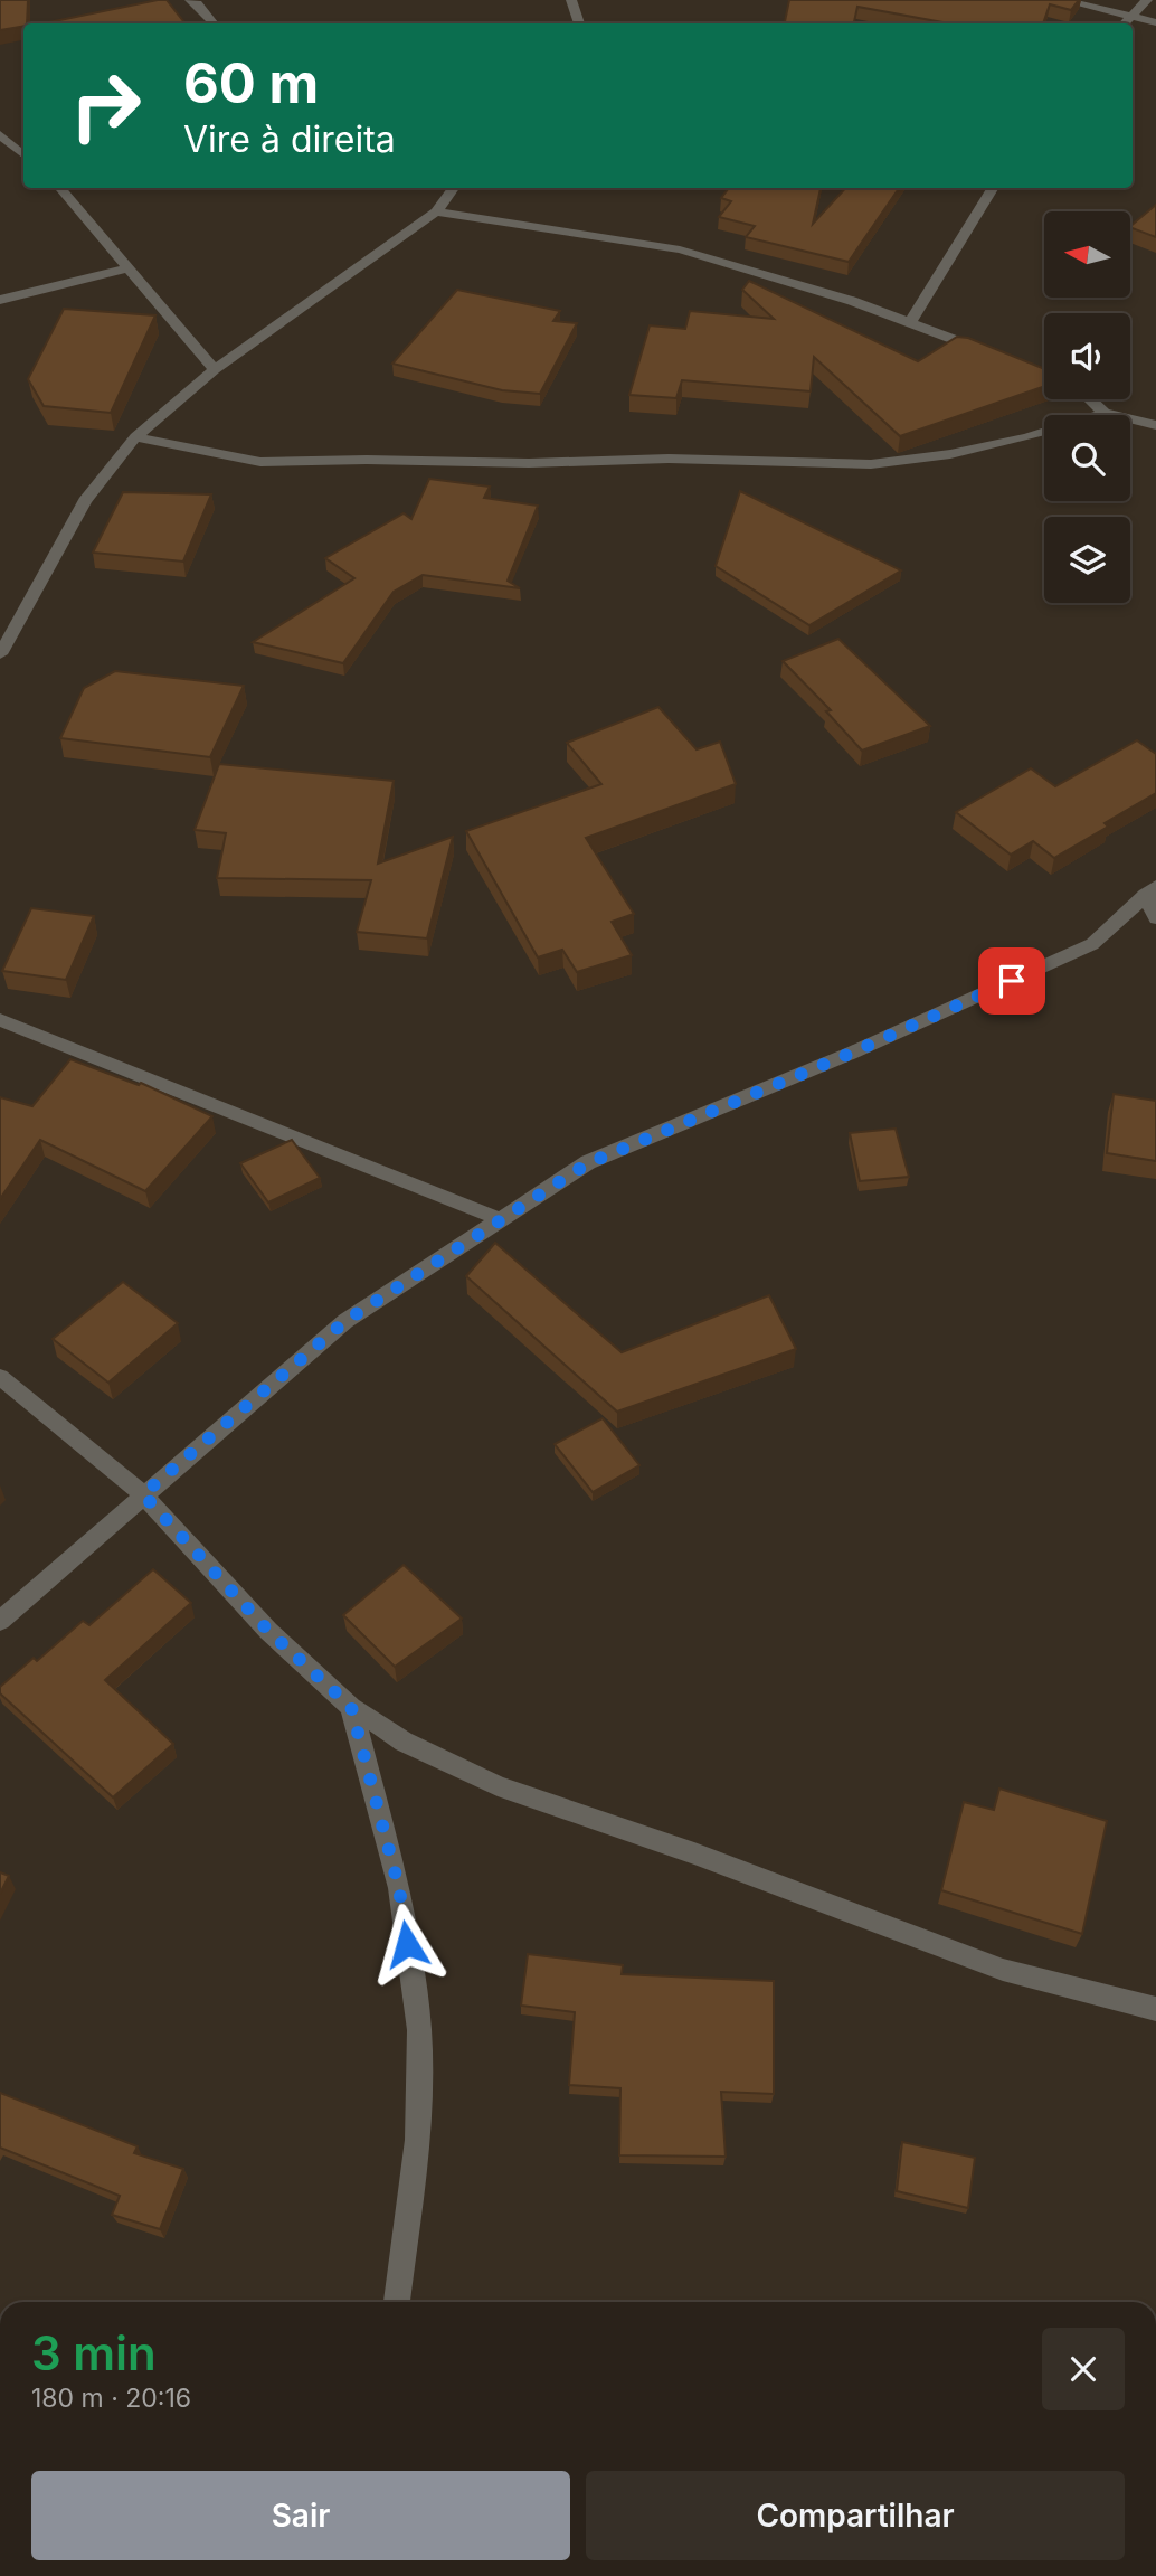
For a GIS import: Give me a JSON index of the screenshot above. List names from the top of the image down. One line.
{"north":"left","page":{"turn":["60 m","Vire à direita"],"heading":["3 min","180 m · 20:16"],"buttons":["Sair","Compartilhar"]}}
